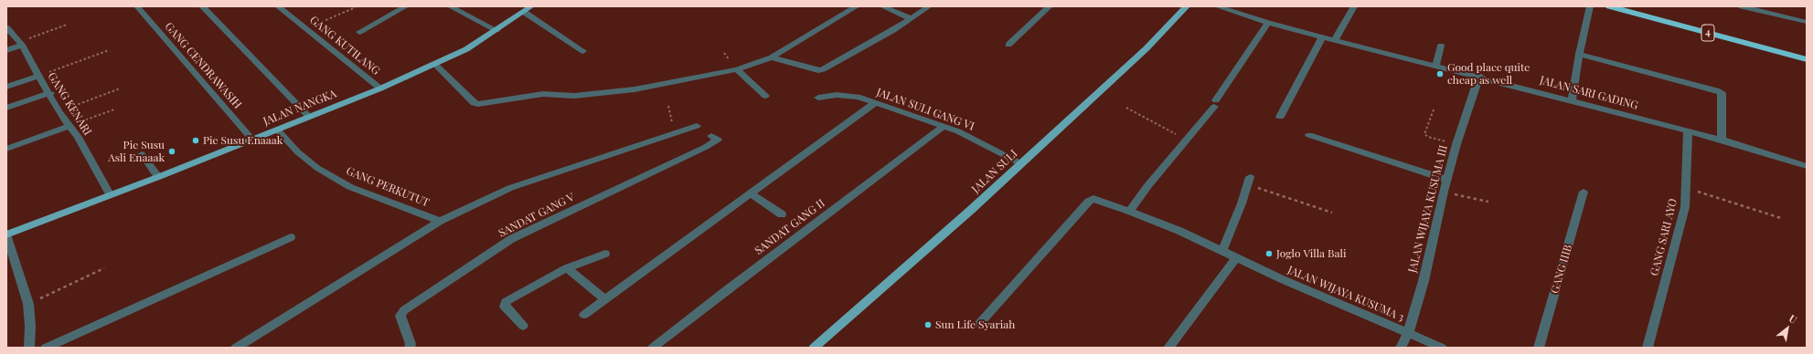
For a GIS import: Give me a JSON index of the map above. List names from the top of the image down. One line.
{"streets":{"highway":["4"],"main road":["JALAN NANGKA","JALAN SULI"],"street":["GANG KUTILANG","GANG CENDRAWASIH","JALAN SARI GADING","GANG KENARI","JALAN SULI GANG VI","GANG PERKUTUT","JALAN WIJAYA KUSUMA III","SANDAT GANG V","SANDAT GANG II","GANG SARI AYO","GANG IIIB","JALAN WIJAYA KUSUMA 3"]},"crossings":[["GANG KUTILANG","JALAN NANGKA"],["GANG CENDRAWASIH","JALAN NANGKA"],["JALAN SARI GADING","JALAN WIJAYA KUSUMA III"],["JALAN SARI GADING","GANG SARI AYO"],["GANG KENARI","JALAN NANGKA"],["JALAN NANGKA","GANG PERKUTUT"],["JALAN SULI GANG VI","JALAN SULI"],["JALAN SULI GANG VI","SANDAT GANG II"],["JALAN WIJAYA KUSUMA III","JALAN WIJAYA KUSUMA 3"]],"places":["Good place quite cheap as well","Pie Susu Enaaak","Pie Susu Asli Enaaak","Joglo Villa Bali","Sun Life Syariah"],"north":"top right"}
